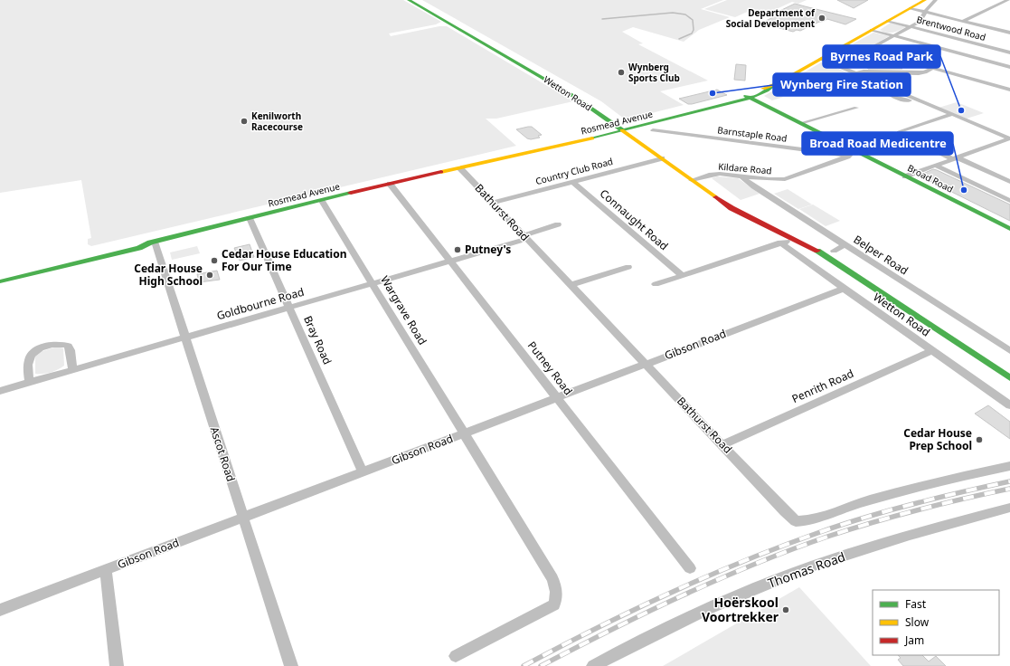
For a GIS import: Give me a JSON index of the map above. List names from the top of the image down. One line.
{"streets":{"main road":["Wetton Road","Rosmead Avenue","Broad Road"],"street":["Brentwood Road","Barnstaple Road","Kildare Road","Country Club Road","Bathurst Road","Connaught Road","Belper Road","Goldbourne Road","Wargrave Road","Bray Road","Gibson Road","Putney Road","Penrith Road","Ascot Road","Thomas Road"]},"crossings":[["Brentwood Road","Rosmead Avenue"],["Wetton Road","Rosmead Avenue"],["Wetton Road","Kildare Road"],["Wetton Road","Country Club Road"],["Wetton Road","Gibson Road"],["Wetton Road","Penrith Road"],["Rosmead Avenue","Broad Road"],["Rosmead Avenue","Bathurst Road"],["Rosmead Avenue","Wargrave Road"],["Rosmead Avenue","Bray Road"],["Rosmead Avenue","Putney Road"],["Rosmead Avenue","Ascot Road"],["Barnstaple Road","Kildare Road"],["Kildare Road","Broad Road"],["Kildare Road","Belper Road"],["Country Club Road","Bathurst Road"],["Country Club Road","Connaught Road"],["Bathurst Road","Goldbourne Road"],["Bathurst Road","Gibson Road"],["Bathurst Road","Penrith Road"],["Goldbourne Road","Wargrave Road"],["Goldbourne Road","Bray Road"],["Goldbourne Road","Putney Road"],["Goldbourne Road","Ascot Road"],["Wargrave Road","Gibson Road"],["Bray Road","Gibson Road"],["Gibson Road","Putney Road"],["Gibson Road","Ascot Road"]],"places":["Department of Social Development","Wynberg Sports Club","Wynberg Fire Station","Byrnes Road Park","Kenilworth Racecourse","Broad Road Medicentre","Putney's","Cedar House Education For Our Time","Cedar House High School","Cedar House Prep School","Hoërskool Voortrekker"],"legend":["Fast","Slow","Jam"]}
